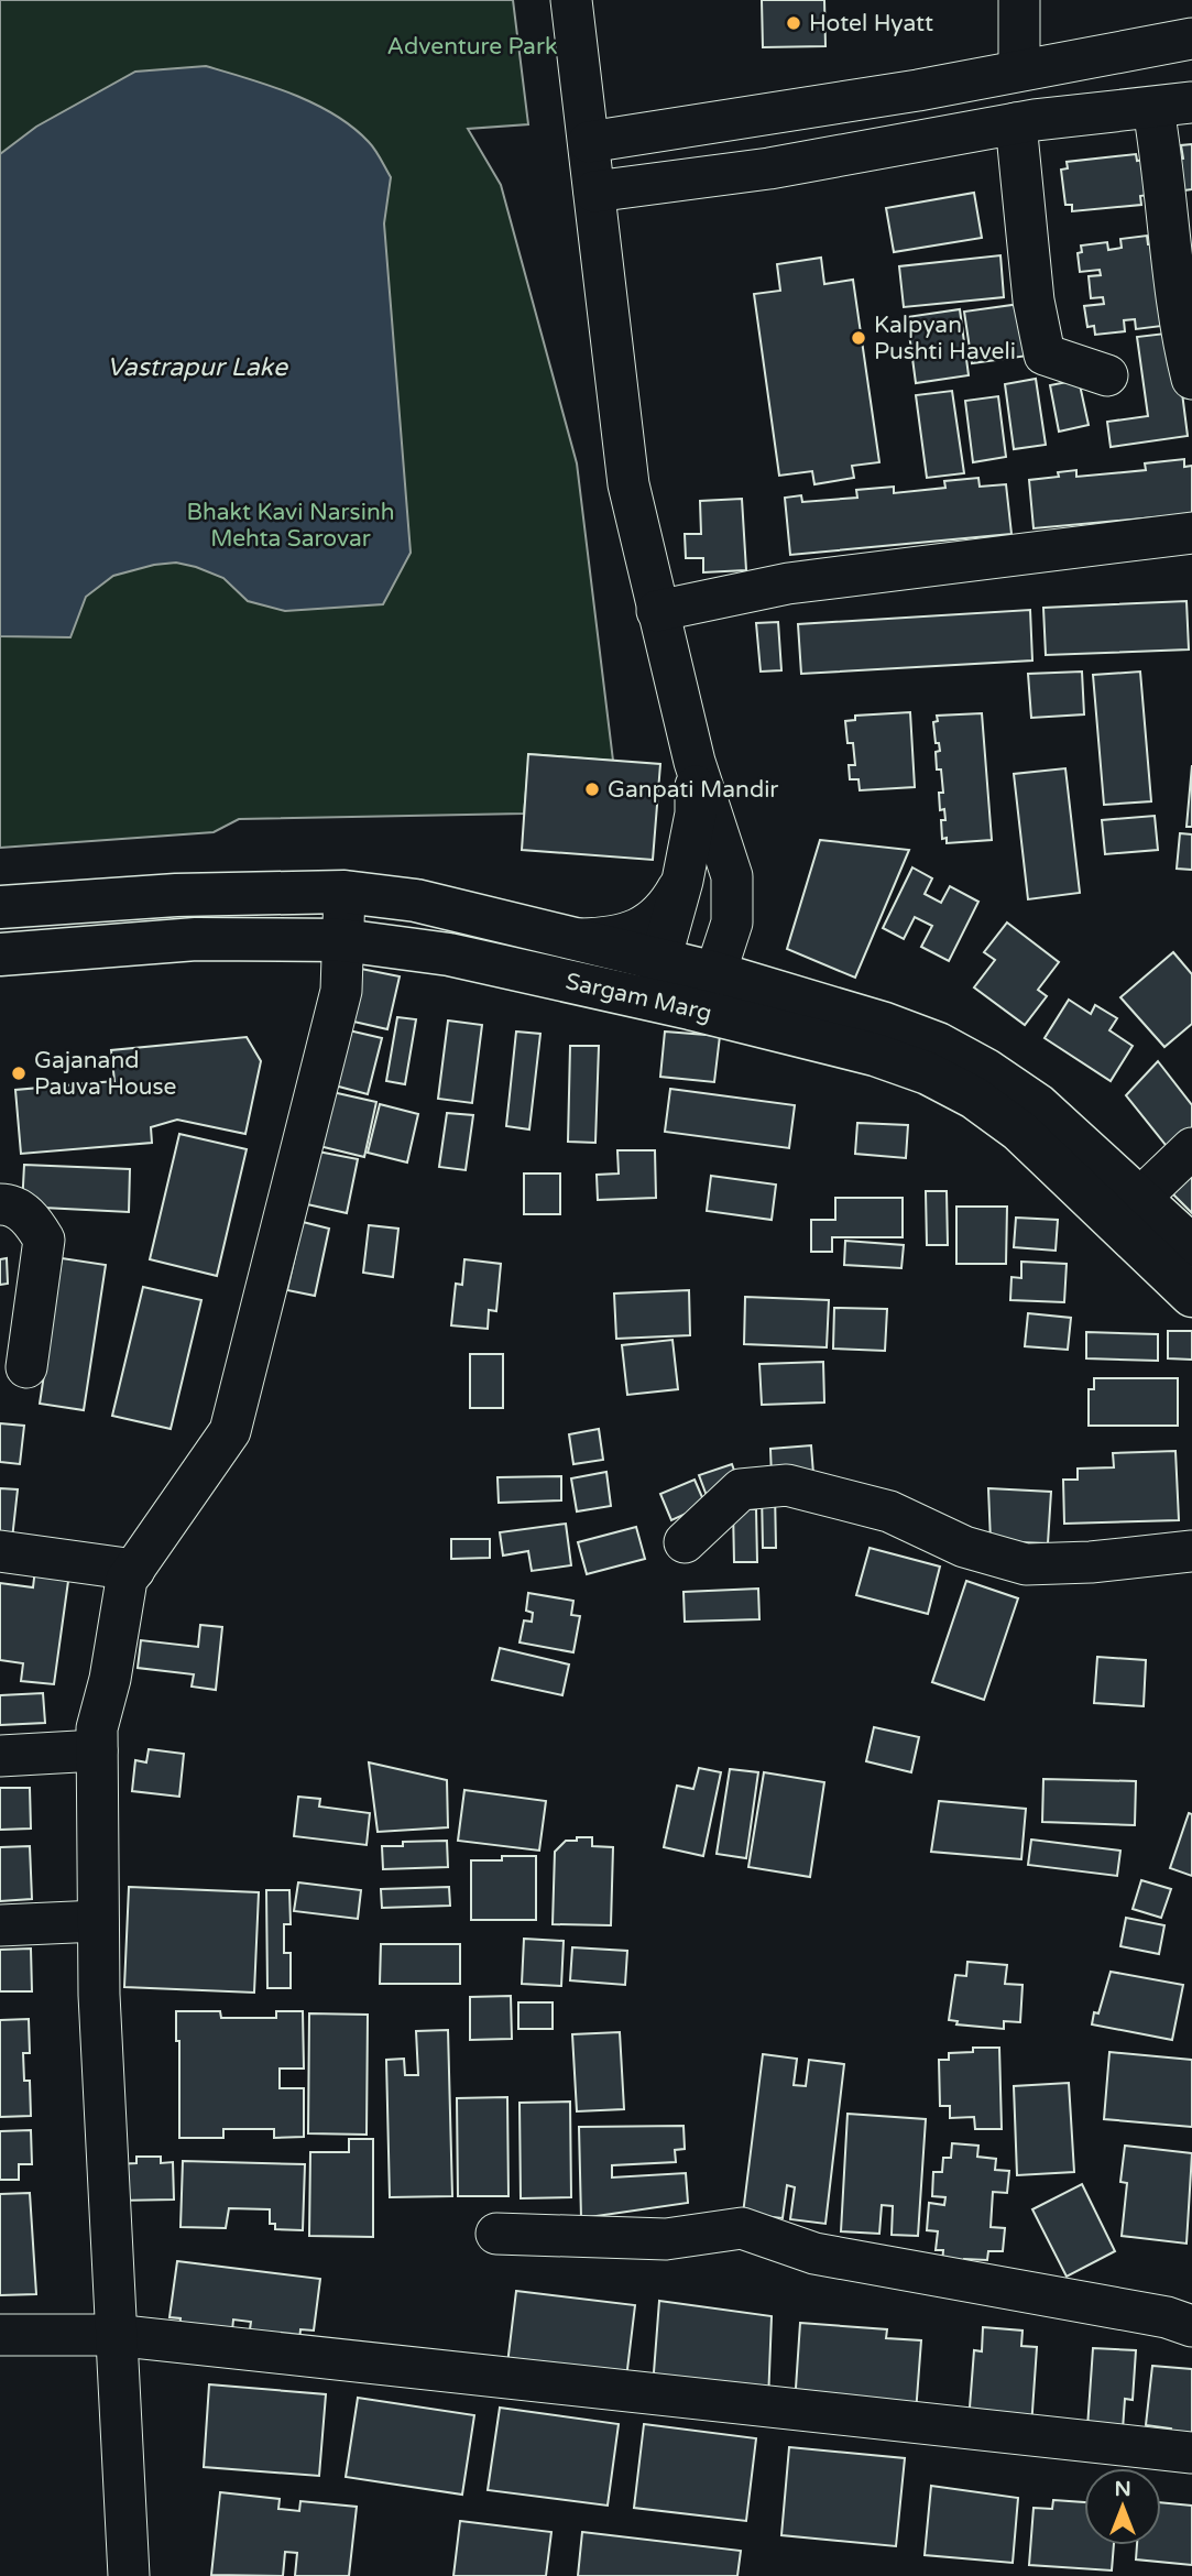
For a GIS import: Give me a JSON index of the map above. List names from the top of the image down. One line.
{"streets":{"main road":["Sargam Marg"]},"water":["Vastrapur Lake"],"parks":["Adventure Park","Bhakt Kavi Narsinh Mehta Sarovar"],"places":["Hotel Hyatt","Kalpyan Pushti Haveli","Ganpati Mandir","Gajanand Pauva House"],"north":"top"}
